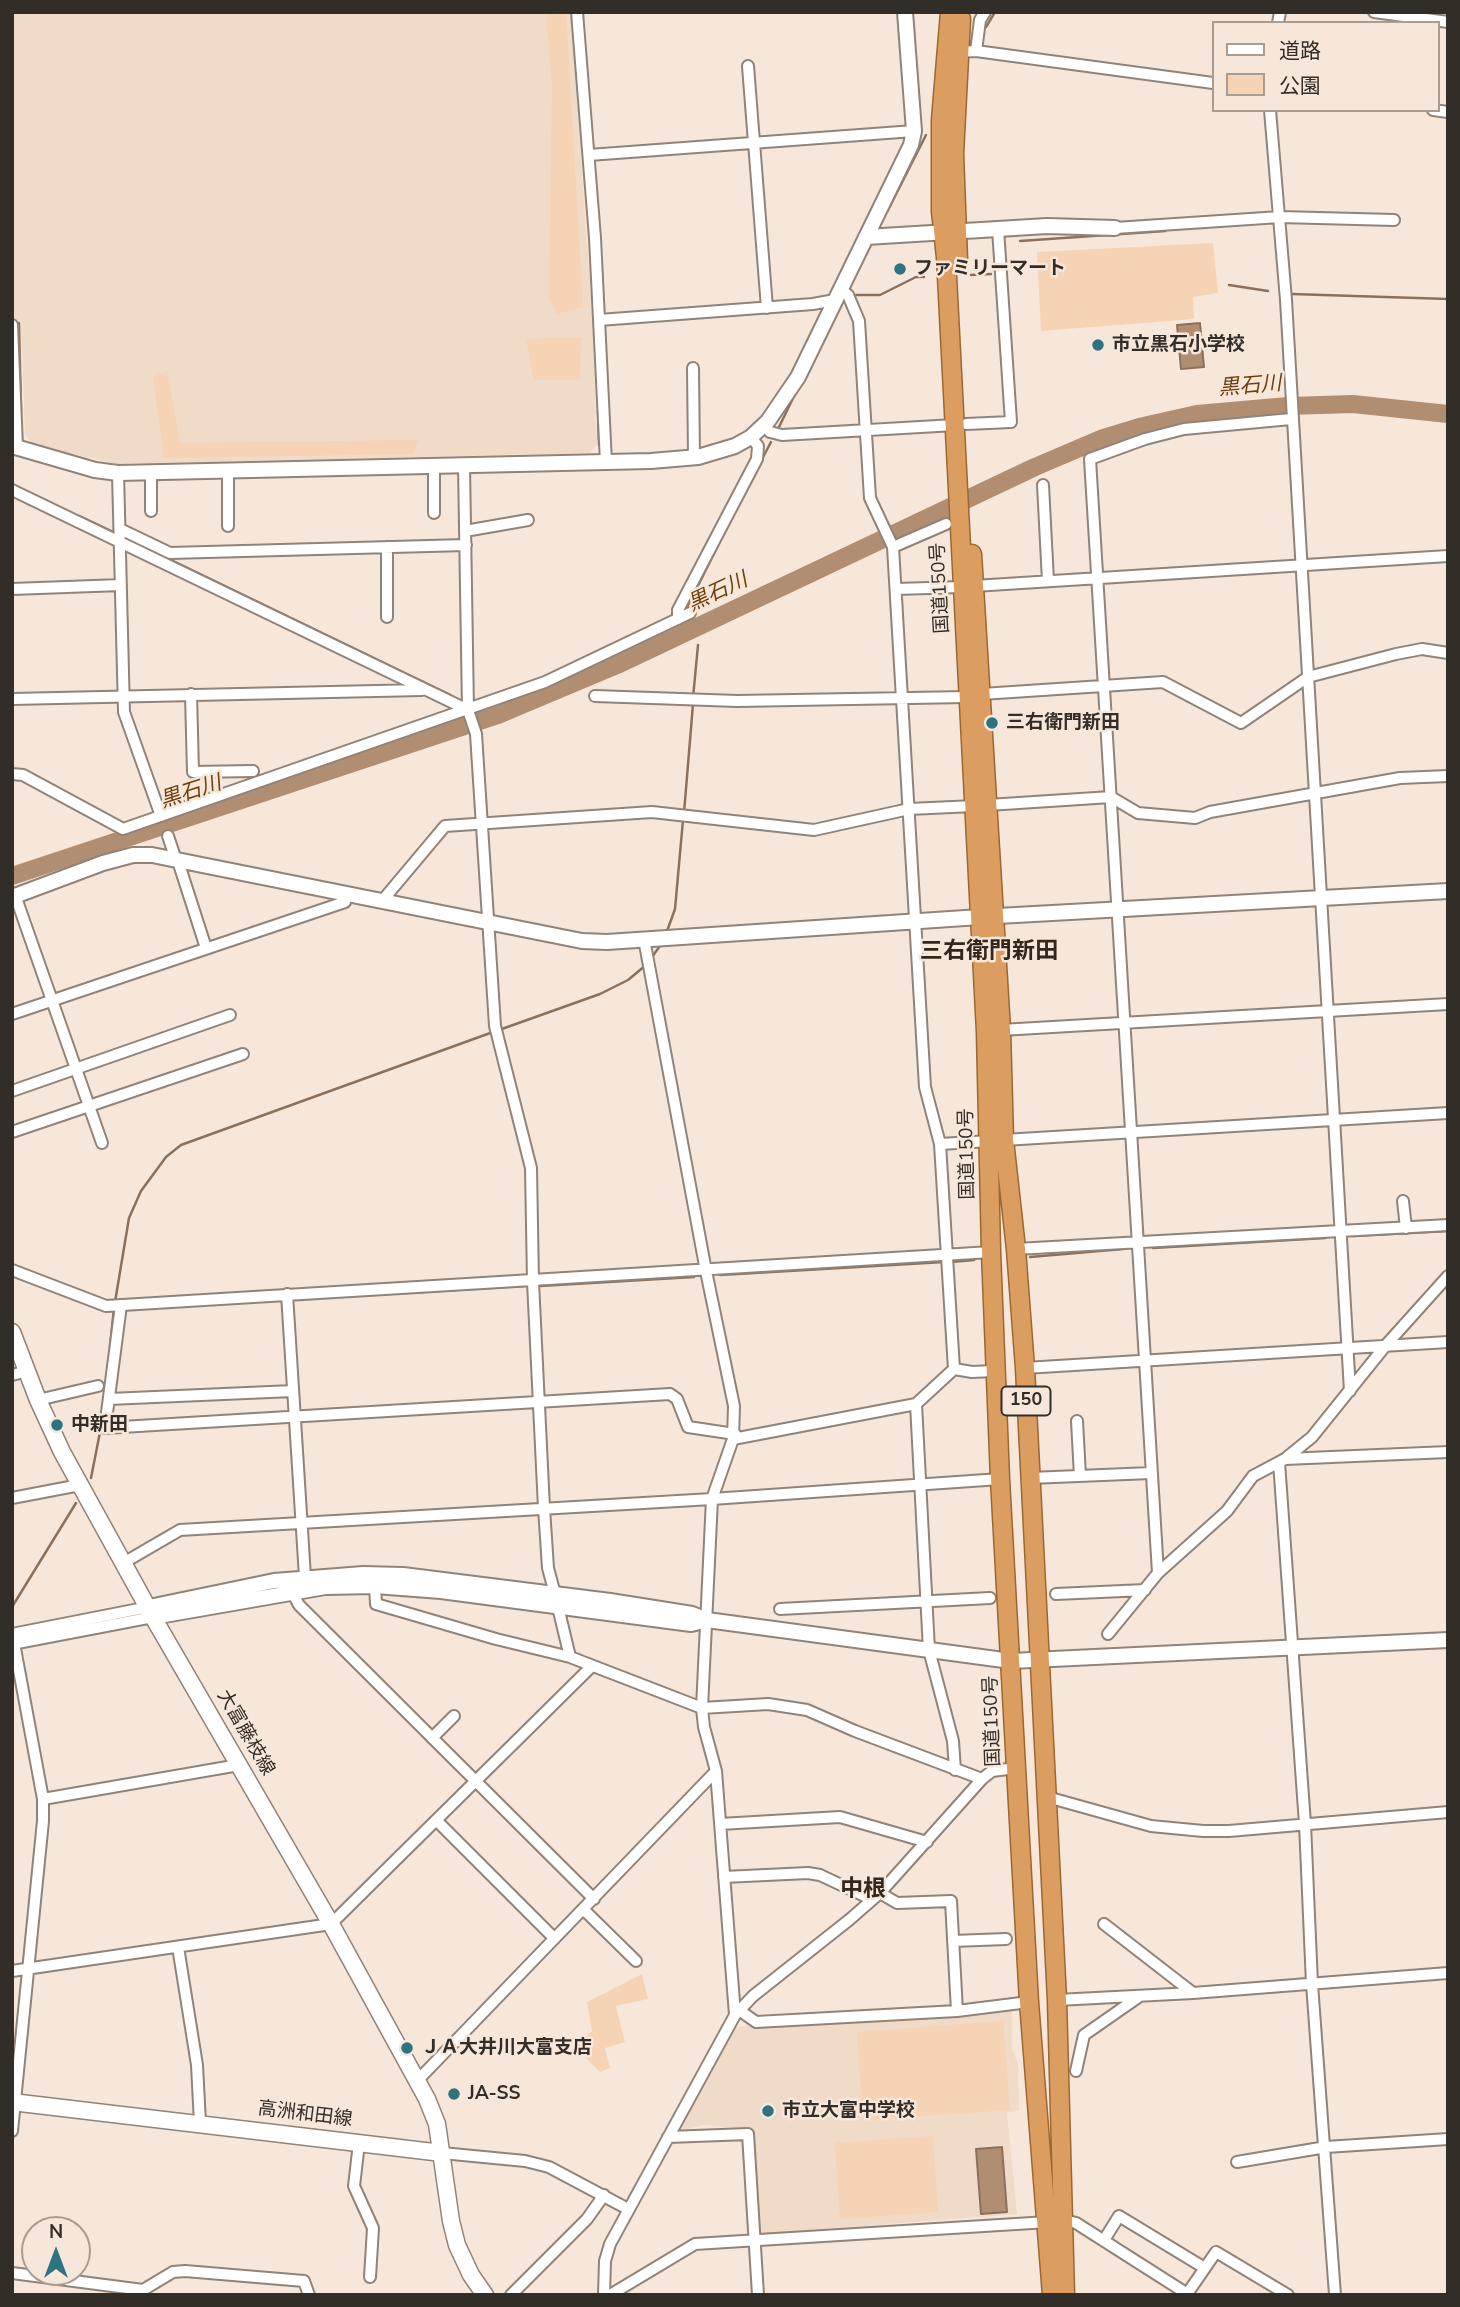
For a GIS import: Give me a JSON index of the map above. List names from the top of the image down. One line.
{"streets":{"highway":["国道150号","150"],"main road":["大富藤枝線","高洲和田線"]},"crossings":[["大富藤枝線","高洲和田線"]],"districts":["三右衛門新田","中根"],"water":["黒石川"],"places":["ファミリーマート","市立黒石小学校","三右衛門新田","中新田","ＪＡ大井川大富支店","JA-SS","市立大富中学校"],"legend":["道路","公園"],"north":"top"}
